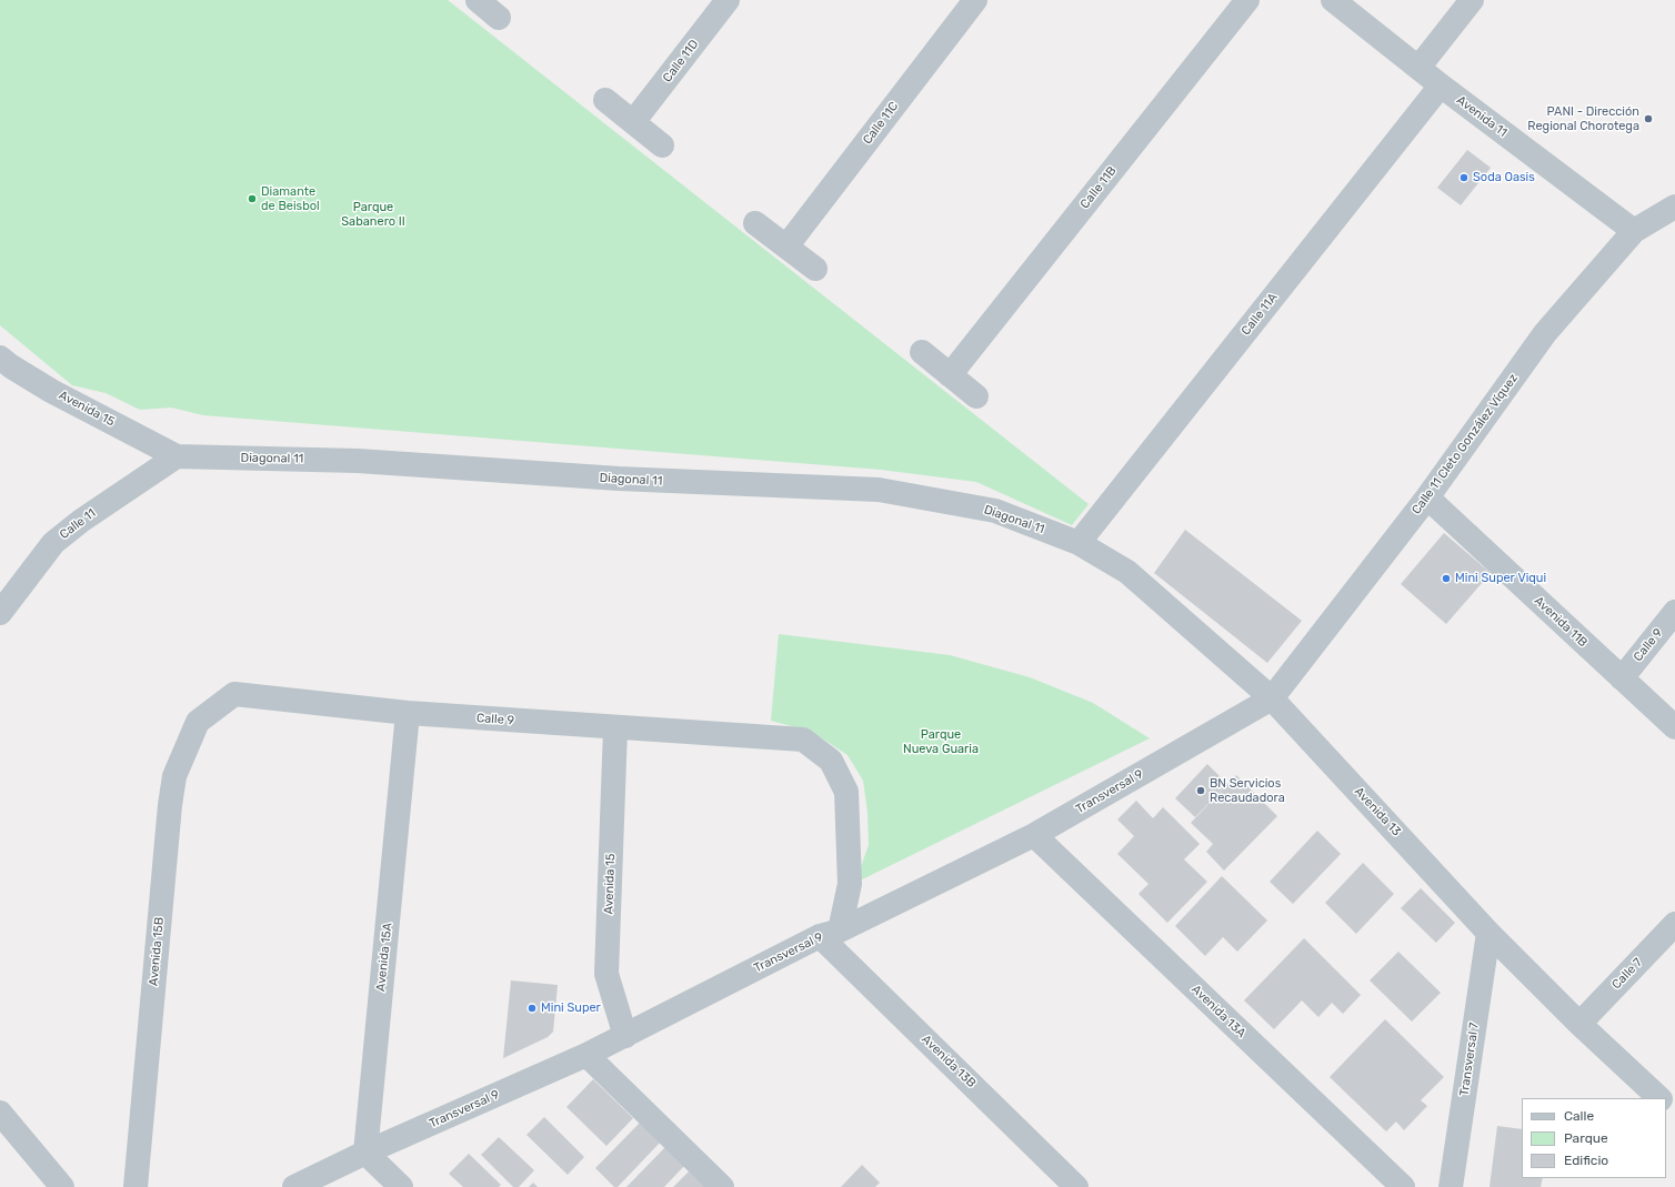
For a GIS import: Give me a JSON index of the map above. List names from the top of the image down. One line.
{"streets":{"street":["Calle 11D","Avenida 11","Calle 11C","Calle 11B","Calle 11A","Avenida 15","Calle 11 Cleto González Víquez","Diagonal 11","Calle 11","Avenida 11B","Calle 9","Transversal 9","Avenida 13","Avenida 15B","Avenida 15A","Calle 7","Avenida 13A","Transversal 7","Avenida 13B"]},"crossings":[["Avenida 11","Calle 11A"],["Avenida 11","Calle 11 Cleto González Víquez"],["Calle 11A","Diagonal 11"],["Calle 11A","Avenida 13"],["Avenida 15","Diagonal 11"],["Avenida 15","Calle 11"],["Avenida 15","Calle 9"],["Avenida 15","Transversal 9"],["Calle 11 Cleto González Víquez","Avenida 11B"],["Calle 11 Cleto González Víquez","Transversal 9"],["Calle 11 Cleto González Víquez","Avenida 13"],["Diagonal 11","Calle 11"],["Diagonal 11","Avenida 13"],["Avenida 11B","Calle 9"],["Calle 9","Transversal 9"],["Calle 9","Avenida 15B"],["Calle 9","Avenida 15A"],["Calle 9","Avenida 13B"],["Transversal 9","Avenida 13"],["Transversal 9","Avenida 15A"],["Transversal 9","Avenida 13A"],["Transversal 9","Avenida 13B"],["Avenida 13","Calle 7"],["Avenida 13","Transversal 7"]],"parks":["Parque Sabanero II","Parque Nueva Guaria"],"places":["PANI - Dirección Regional Chorotega","Soda Oasis","Diamante de Beisbol","Mini Super Viqui","BN Servicios Recaudadora","Mini Super"],"legend":["Calle","Parque","Edificio"]}
